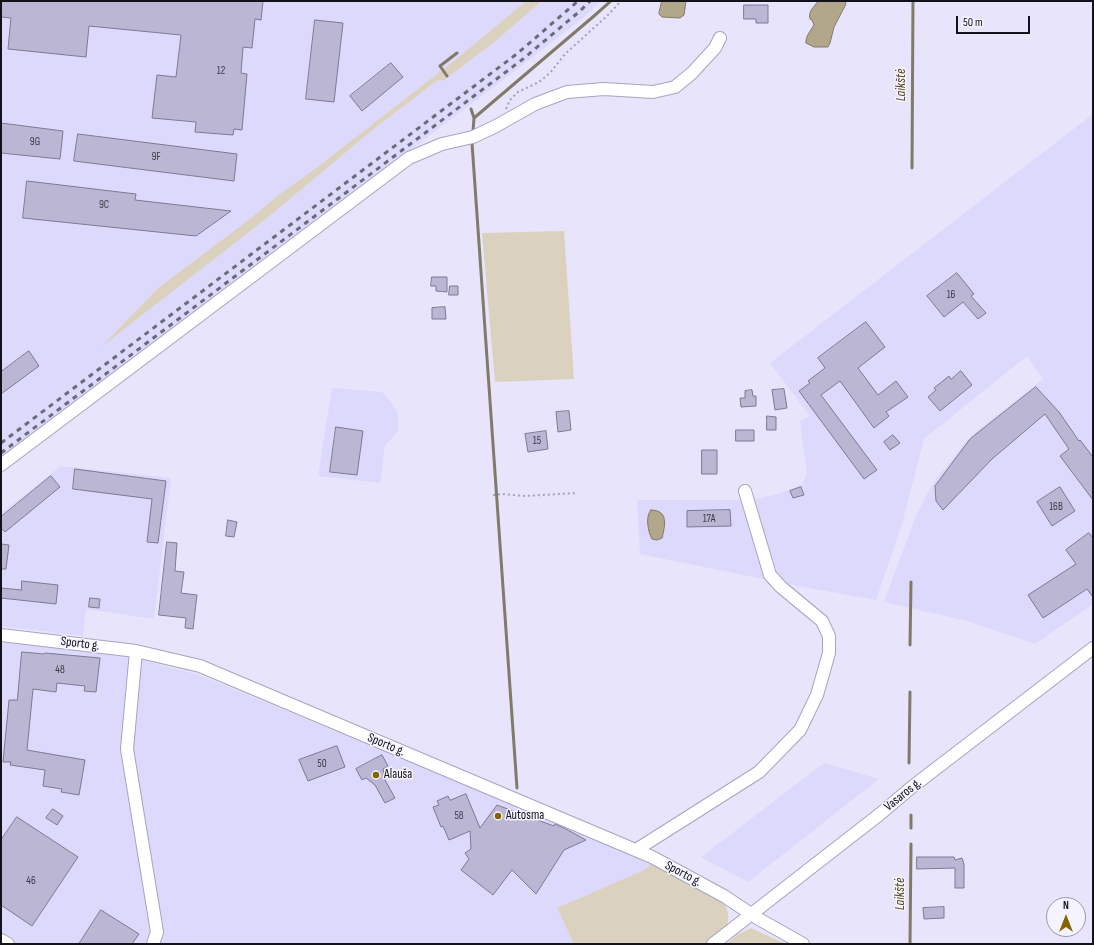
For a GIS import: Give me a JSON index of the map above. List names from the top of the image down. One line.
{"streets":{"street":["Sporto g.","Vasaros g."]},"crossings":[["Sporto g.","Vasaros g."]],"water":["Laikštė"],"places":["Alauša","Autosma"],"house_numbers":["12","9G","9F","9C","16","15","16B","17A","48","50","58","46"],"scale_bar":"50 m","north":"top"}
